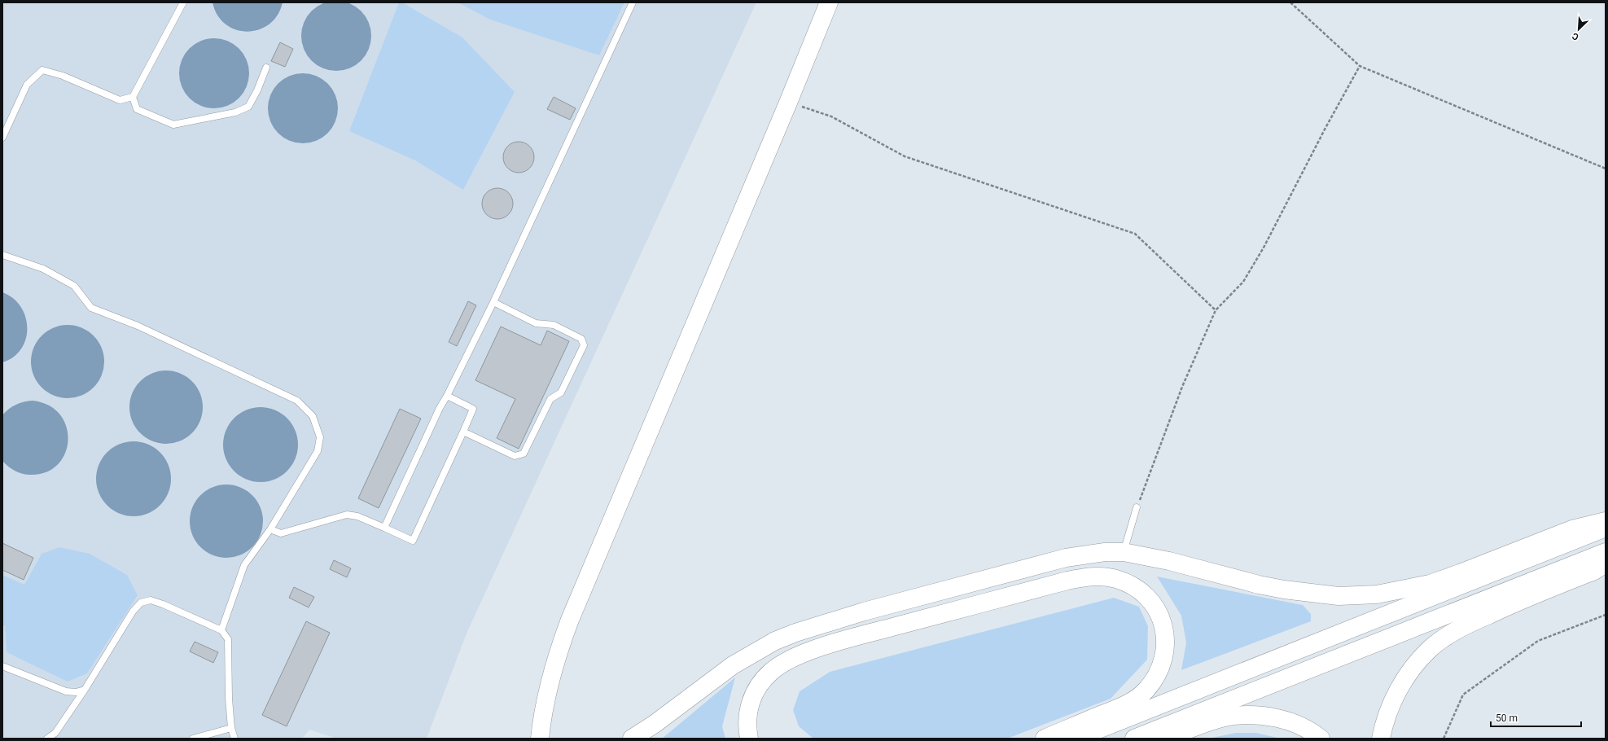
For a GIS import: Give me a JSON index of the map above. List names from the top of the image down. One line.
{"scale_bar":"50 m","north":"bottom left"}
